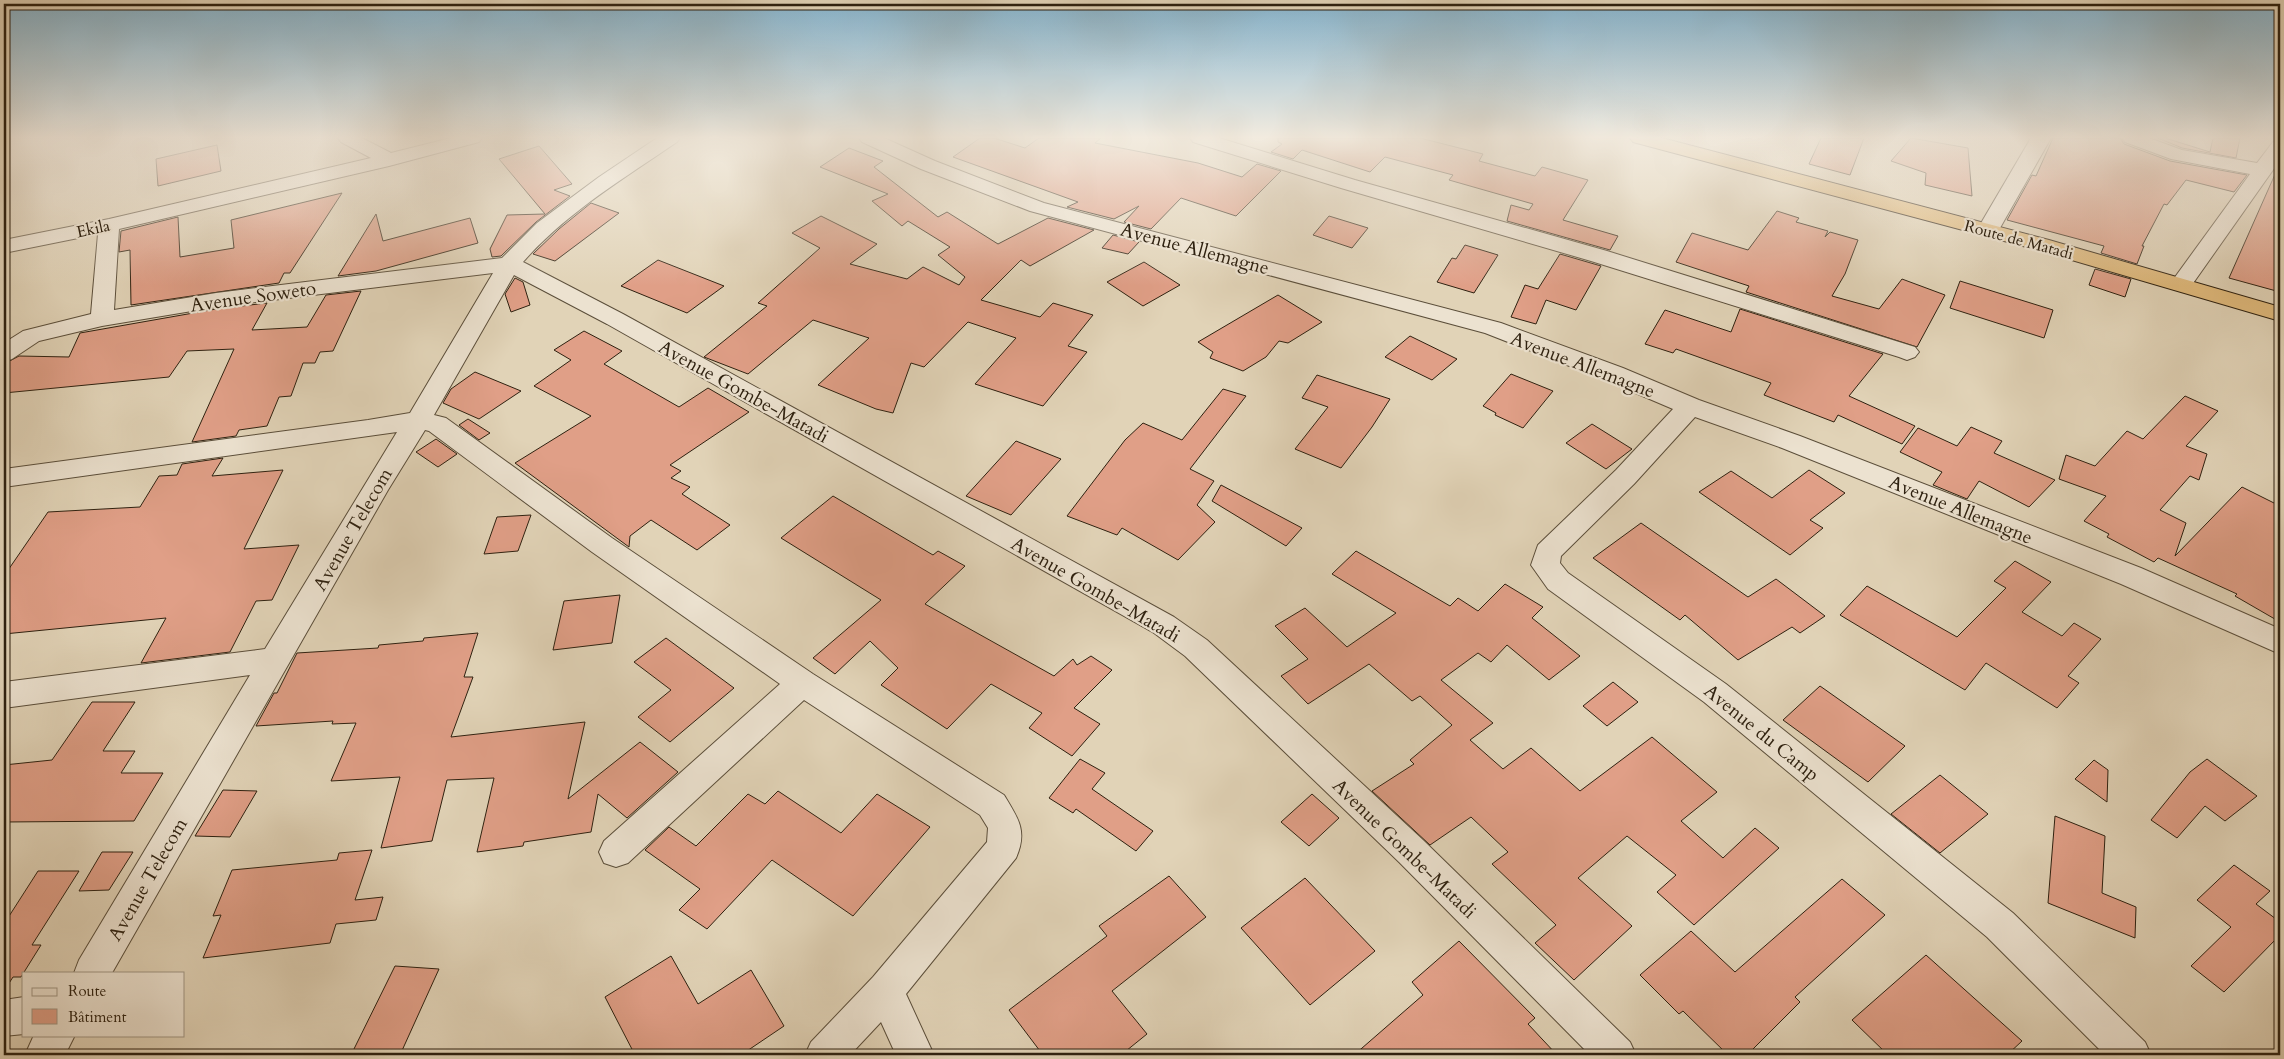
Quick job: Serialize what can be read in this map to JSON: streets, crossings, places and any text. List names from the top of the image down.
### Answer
{
  "streets": {
    "highway": ["Route de Matadi"],
    "street": [
      "Ekila",
      "Avenue Allemagne",
      "Avenue Soweto",
      "Avenue Gombe-Matadi",
      "Avenue Telecom",
      "Avenue du Camp"
    ]
  },
  "crossings": [
    ["Avenue Allemagne", "Avenue du Camp"],
    ["Avenue Soweto", "Avenue Gombe-Matadi"],
    ["Avenue Soweto", "Avenue Telecom"],
    ["Avenue Gombe-Matadi", "Avenue Telecom"]
  ],
  "legend": ["Route", "Bâtiment"]
}
